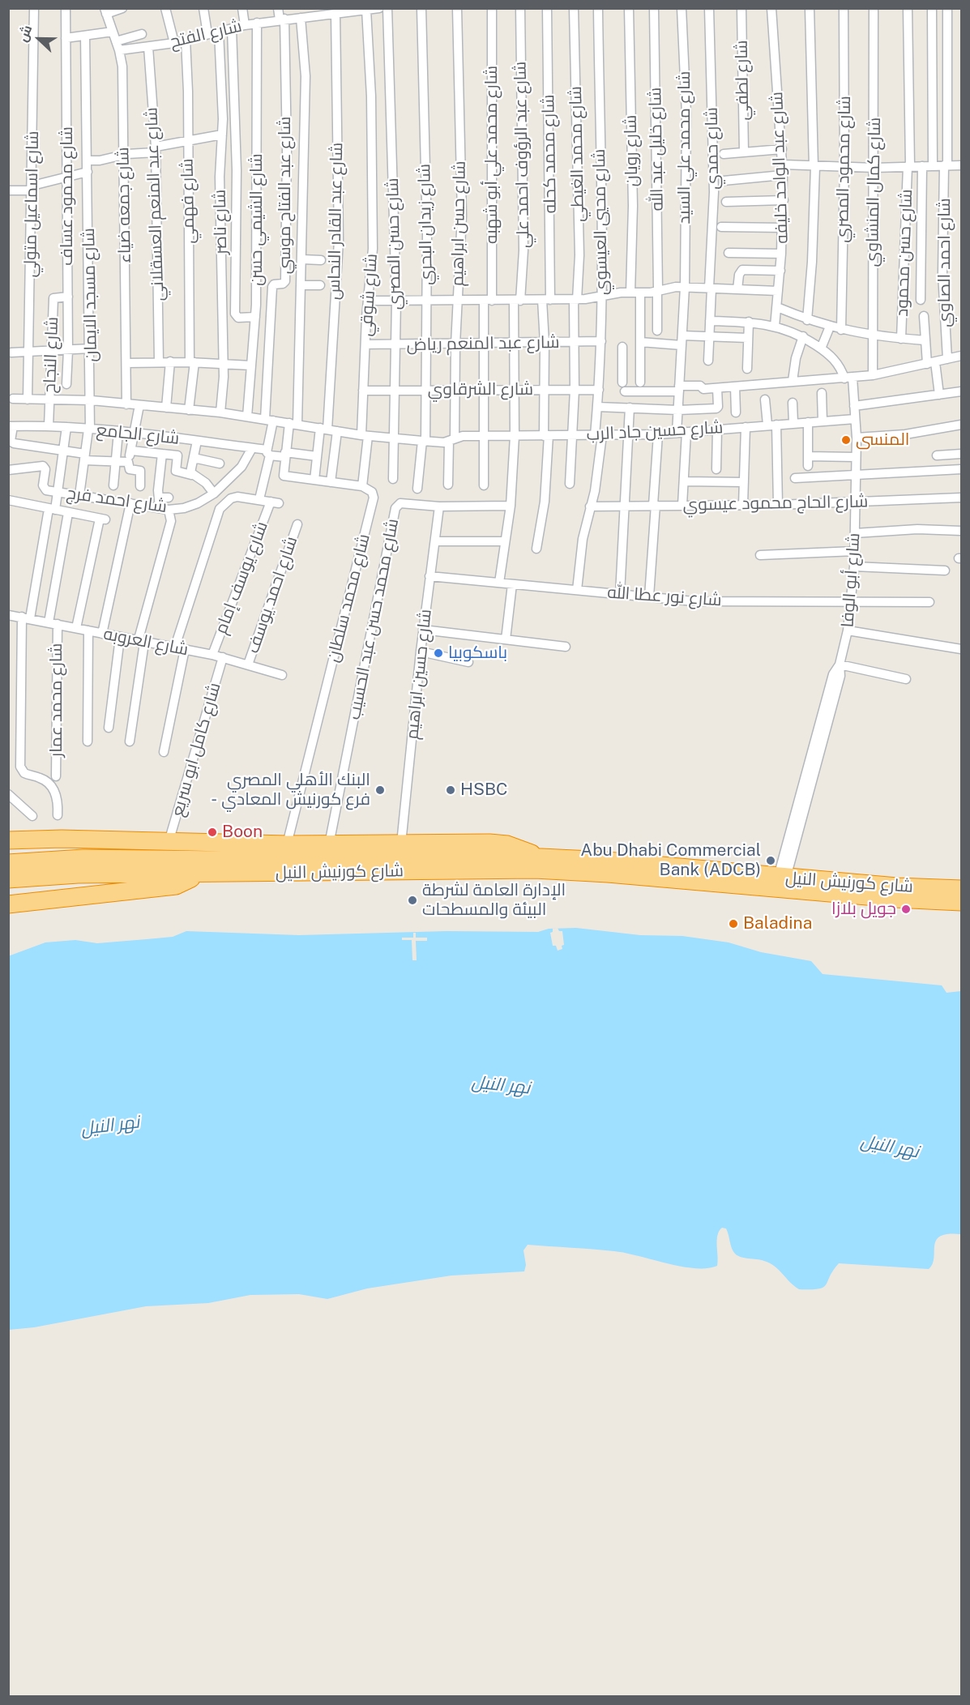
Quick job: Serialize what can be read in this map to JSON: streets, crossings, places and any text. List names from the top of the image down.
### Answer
{
  "streets": {
    "highway": ["شارع كورنيش النيل"],
    "street": [
      "شارع الفتح",
      "شارع لطفي",
      "شارع محمد علي السيد",
      "شارع حمدي",
      "شارع خليل عبد الله",
      "شارع رويان",
      "شارع محمد كحله",
      "شارع محمد الغيطي",
      "شارع محمد علي أبو شهبه",
      "شارع عبد الرؤوف احمد علي",
      "شارع عبد الواحد خليفه",
      "شارع محمود المصري",
      "شارع كمال المنشاوي",
      "شارع عبد الفتاح موسي",
      "شارع محمود عساف",
      "شارع فهمي",
      "شارع اسماعيل متولي",
      "شارع عبد المنعم العسقلاني",
      "شارع جمعه ضياء",
      "شارع الشيمي حسن",
      "شارع عبد القادر النحاس",
      "شارع ناصر",
      "شارع محيي العيسوي",
      "شارع حسن ابراهيم",
      "شارع زيدان البحري",
      "شارع حسن المصري",
      "شارع حسن محمود",
      "شارع احمد الصاوي",
      "شارع مسجد الايمان",
      "شارع شوقي",
      "شارع عبد المنعم رياض",
      "شارع النجاح",
      "شارع الشرقاوي",
      "شارع حسين جاد الرب",
      "شارع الجامع",
      "شارع احمد فرج",
      "شارع الحاج محمود عيسوي",
      "شارع يوسف إمام",
      "شارع أبو الوفا",
      "شارع احمد يوسف",
      "شارع نور عطا الله",
      "شارع محمد سلطان",
      "شارع محمد حسن عبد الحسيب",
      "شارع العروبه",
      "شارع حسين ابراهيم",
      "شارع محمد عمار",
      "شارع كامل ابو سريع"
    ]
  },
  "crossings": [
    ["شارع الفتح", "شارع عبد الفتاح موسي"],
    ["شارع الفتح", "شارع فهمي"],
    ["شارع الفتح", "شارع عبد المنعم العسقلاني"],
    ["شارع الفتح", "شارع جمعه ضياء"],
    ["شارع الفتح", "شارع الشيمي حسن"],
    ["شارع الفتح", "شارع عبد القادر النحاس"],
    ["شارع الفتح", "شارع ناصر"],
    ["شارع الفتح", "شارع شوقي"],
    ["شارع محمد علي السيد", "شارع حسين جاد الرب"],
    ["شارع محمد علي السيد", "شارع الحاج محمود عيسوي"],
    ["شارع محمد كحله", "شارع عبد المنعم رياض"],
    ["شارع محمد كحله", "شارع الشرقاوي"],
    ["شارع محمد كحله", "شارع حسين جاد الرب"],
    ["شارع محمد الغيطي", "شارع عبد المنعم رياض"],
    ["شارع محمد الغيطي", "شارع الشرقاوي"],
    ["شارع محمد الغيطي", "شارع حسين جاد الرب"],
    ["شارع محمد علي أبو شهبه", "شارع عبد المنعم رياض"],
    ["شارع محمد علي أبو شهبه", "شارع الشرقاوي"],
    ["شارع محمد علي أبو شهبه", "شارع حسين جاد الرب"],
    ["شارع عبد الرؤوف احمد علي", "شارع عبد المنعم رياض"],
    ["شارع عبد الرؤوف احمد علي", "شارع الشرقاوي"],
    ["شارع عبد الرؤوف احمد علي", "شارع حسين جاد الرب"],
    ["شارع عبد الرؤوف احمد علي", "شارع نور عطا الله"],
    ["شارع عبد الرؤوف احمد علي", "شارع محمد حسن عبد الحسيب"],
    ["شارع عبد الفتاح موسي", "شارع حسين جاد الرب"],
    ["شارع محمود عساف", "شارع النجاح"],
    ["شارع فهمي", "شارع حسين جاد الرب"],
    ["شارع اسماعيل متولي", "شارع حسين جاد الرب"],
    ["شارع جمعه ضياء", "شارع حسين جاد الرب"],
    ["شارع الشيمي حسن", "شارع حسين جاد الرب"],
    ["شارع عبد القادر النحاس", "شارع حسين جاد الرب"],
    ["شارع ناصر", "شارع حسين جاد الرب"],
    ["شارع محيي العيسوي", "شارع عبد المنعم رياض"],
    ["شارع محيي العيسوي", "شارع الشرقاوي"],
    ["شارع محيي العيسوي", "شارع حسين جاد الرب"],
    ["شارع محيي العيسوي", "شارع الحاج محمود عيسوي"],
    ["شارع محيي العيسوي", "شارع نور عطا الله"],
    ["شارع حسن ابراهيم", "شارع عبد المنعم رياض"],
    ["شارع حسن ابراهيم", "شارع الشرقاوي"],
    ["شارع حسن ابراهيم", "شارع حسين جاد الرب"],
    ["شارع زيدان البحري", "شارع عبد المنعم رياض"],
    ["شارع زيدان البحري", "شارع الشرقاوي"],
    ["شارع زيدان البحري", "شارع حسين جاد الرب"],
    ["شارع حسن المصري", "شارع عبد المنعم رياض"],
    ["شارع حسن المصري", "شارع الشرقاوي"],
    ["شارع حسن المصري", "شارع حسين جاد الرب"],
    ["شارع مسجد الايمان", "شارع حسين جاد الرب"],
    ["شارع مسجد الايمان", "شارع الجامع"],
    ["شارع مسجد الايمان", "شارع احمد فرج"],
    ["شارع شوقي", "شارع عبد المنعم رياض"],
    ["شارع شوقي", "شارع الشرقاوي"],
    ["شارع شوقي", "شارع حسين جاد الرب"],
    ["شارع شوقي", "شارع محمد سلطان"],
    ["شارع النجاح", "شارع حسين جاد الرب"],
    ["شارع النجاح", "شارع الجامع"],
    ["شارع حسين جاد الرب", "شارع أبو الوفا"],
    ["شارع الجامع", "شارع احمد فرج"],
    ["شارع الحاج محمود عيسوي", "شارع أبو الوفا"],
    ["شارع يوسف إمام", "شارع العروبه"],
    ["شارع أبو الوفا", "شارع نور عطا الله"],
    ["شارع أبو الوفا", "شارع كورنيش النيل"],
    ["شارع احمد يوسف", "شارع العروبه"],
    ["شارع نور عطا الله", "شارع حسين ابراهيم"],
    ["شارع محمد سلطان", "شارع كورنيش النيل"],
    ["شارع محمد حسن عبد الحسيب", "شارع حسين ابراهيم"],
    ["شارع العروبه", "شارع محمد عمار"],
    ["شارع العروبه", "شارع كامل ابو سريع"]
  ],
  "water": ["نهر النيل"],
  "places": [
    "المنسى",
    "باسكوبيا",
    "البنك الأهلي المصري - فرع كورنيش المعادي",
    "HSBC",
    "Boon",
    "Abu Dhabi Commercial Bank (ADCB)",
    "الإدارة العامة لشرطة البيئة والمسطحات",
    "جويل بلازا",
    "Baladina"
  ],
  "north": "left"
}
